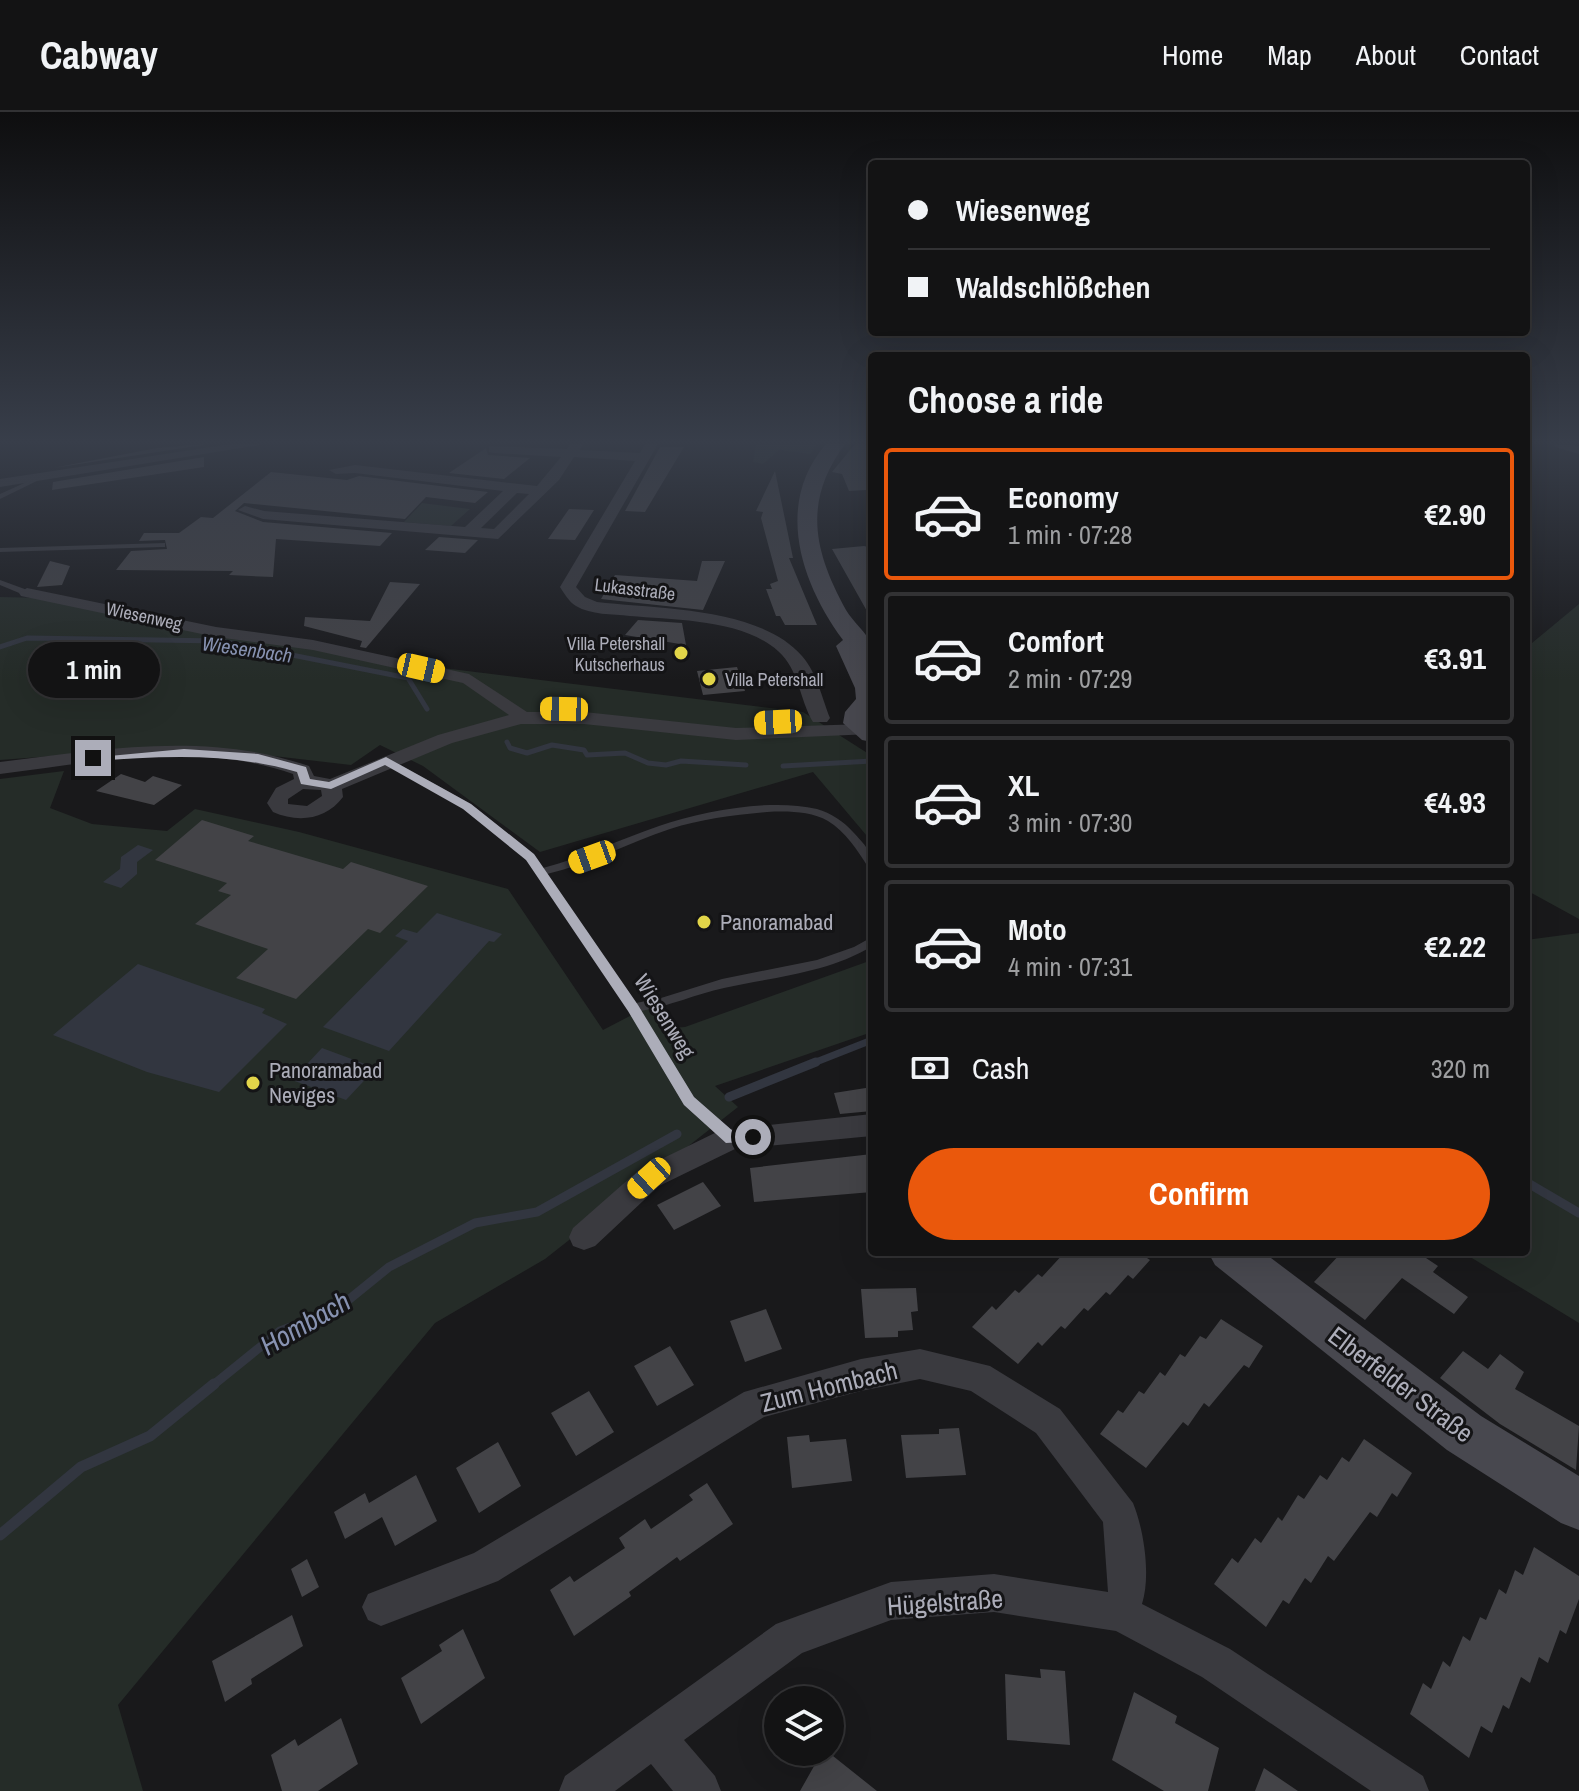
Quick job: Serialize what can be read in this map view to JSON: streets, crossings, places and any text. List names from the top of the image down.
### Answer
{
  "streets": {
    "main road": ["Elberfelder Straße"],
    "street": [
      "Lukasstraße",
      "Wiesenweg",
      "Zum Hombach",
      "Hügelstraße"
    ]
  },
  "crossings": [
    ["Zum Hombach", "Hügelstraße"]
  ],
  "water": ["Wiesenbach", "Hombach"],
  "places": [
    "Villa Petershall Kutscherhaus",
    "Villa Petershall",
    "Panoramabad",
    "Panoramabad Neviges"
  ],
  "page": {
    "header": "Cabway",
    "nav": [
      "Home",
      "Map",
      "About",
      "Contact"
    ],
    "banner": ["Wiesenweg", "Waldschlößchen"],
    "heading": "Choose a ride",
    "list": [
      {
        "name": "Economy",
        "note": "1 min · 07:28",
        "value": "€2.90"
      },
      {
        "name": "Comfort",
        "note": "2 min · 07:29",
        "value": "€3.91"
      },
      {
        "name": "XL",
        "note": "3 min · 07:30",
        "value": "€4.93"
      },
      {
        "name": "Moto",
        "note": "4 min · 07:31",
        "value": "€2.22"
      }
    ],
    "bubble": "1 min",
    "pay": ["Cash", "320 m"],
    "buttons": "Confirm"
  }
}
